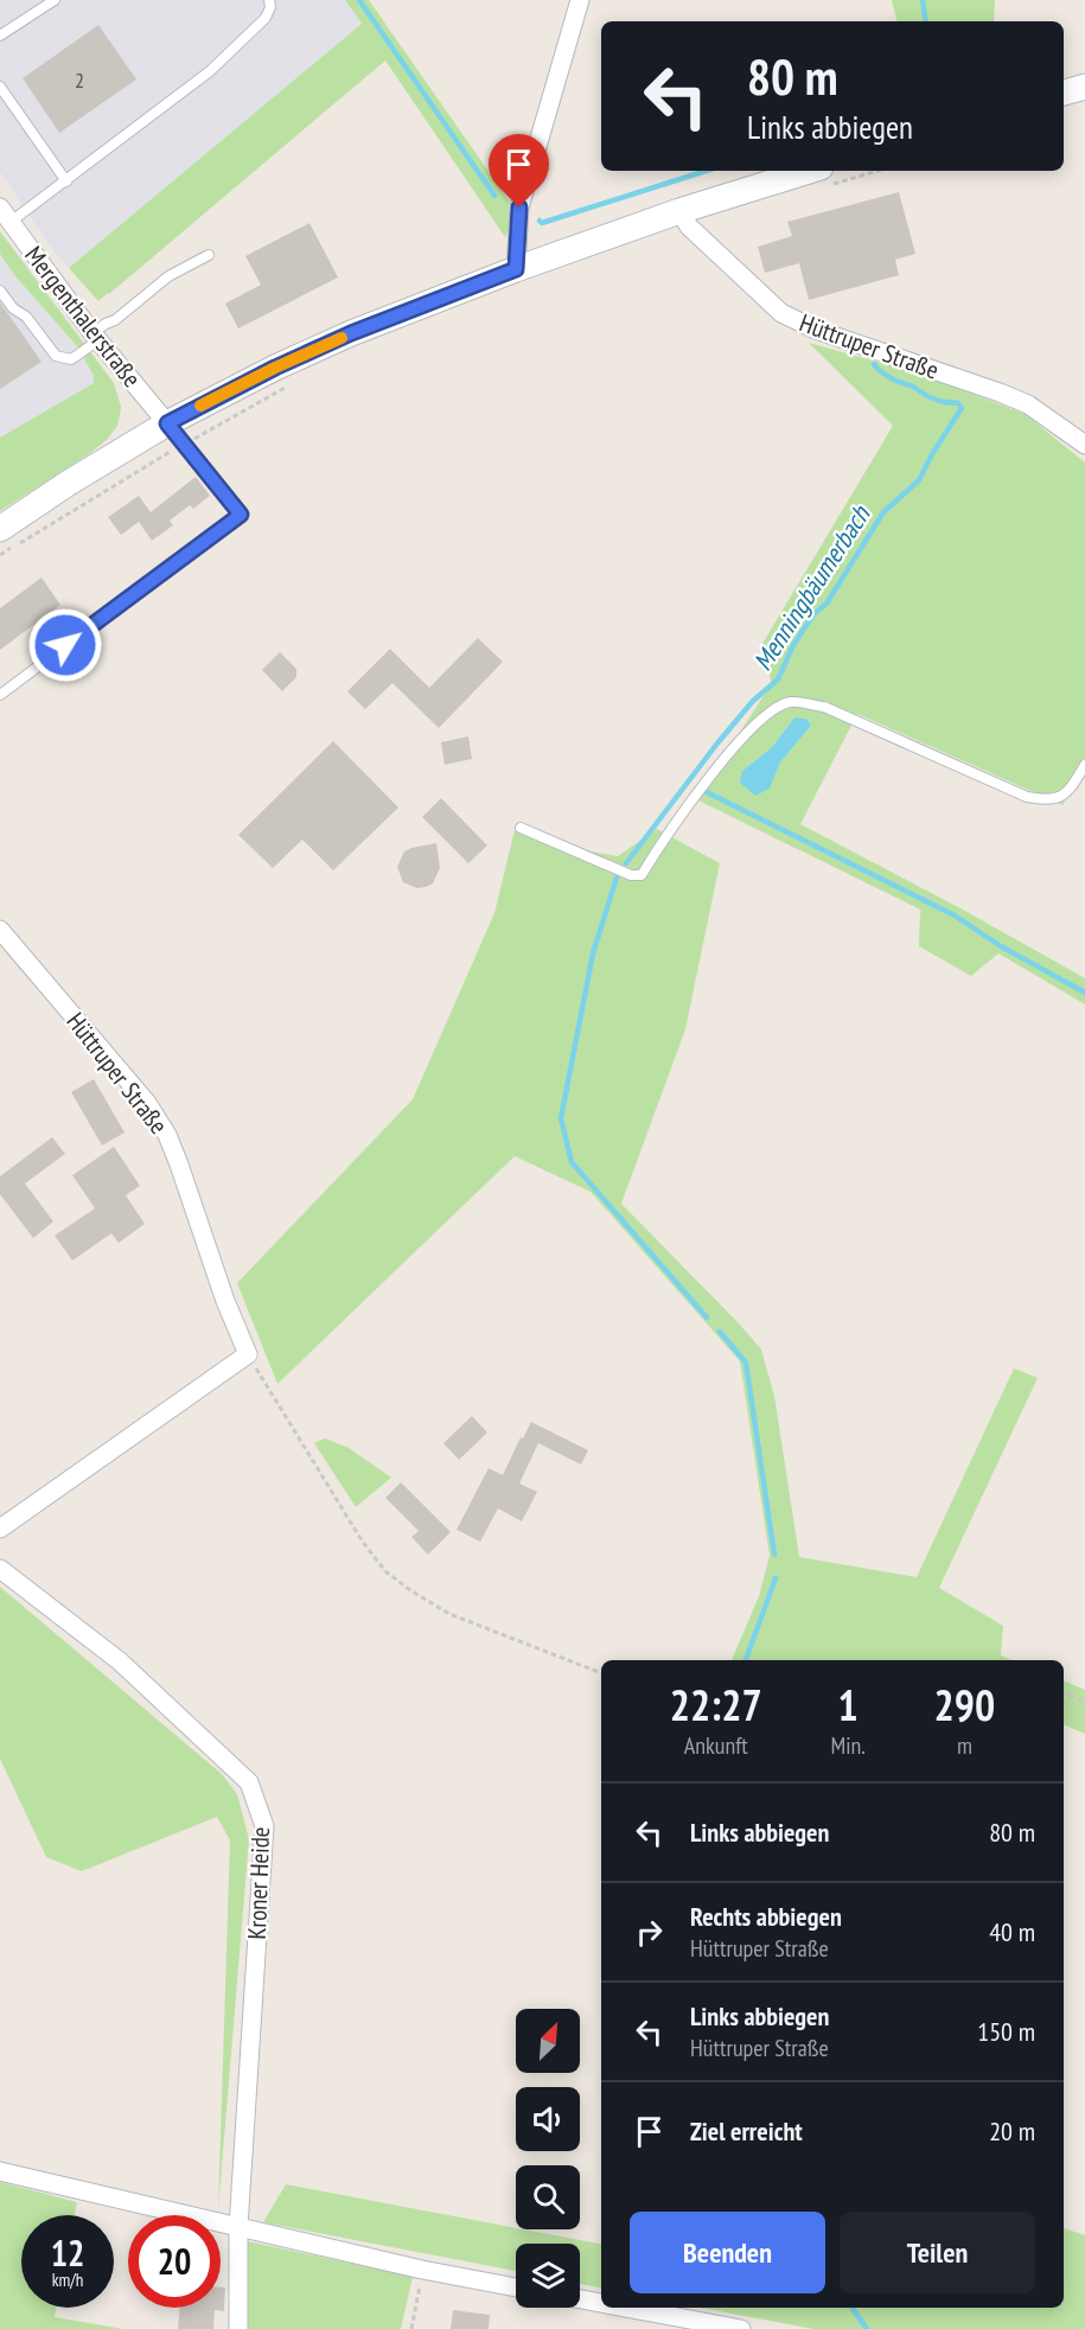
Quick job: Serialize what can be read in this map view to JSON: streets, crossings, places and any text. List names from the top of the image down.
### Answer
{
  "streets": {
    "street": ["Mergenthalerstraße", "Hüttruper Straße", "Kroner Heide"]
  },
  "water": ["Menningbäumerbach"],
  "house_numbers": ["2"],
  "north": "top right",
  "page": {
    "turn": ["80 m", "Links abbiegen"],
    "eta": [
      "22:27",
      "Ankunft",
      "1",
      "Min.",
      "290",
      "m"
    ],
    "list": [
      {
        "name": "Links abbiegen",
        "value": "80 m"
      },
      {
        "name": "Rechts abbiegen",
        "note": "Hüttruper Straße",
        "value": "40 m"
      },
      {
        "name": "Links abbiegen",
        "note": "Hüttruper Straße",
        "value": "150 m"
      },
      {
        "name": "Ziel erreicht",
        "value": "20 m"
      }
    ],
    "buttons": ["Beenden", "Teilen"],
    "speed": "12 km/h",
    "limit": "20"
  }
}
